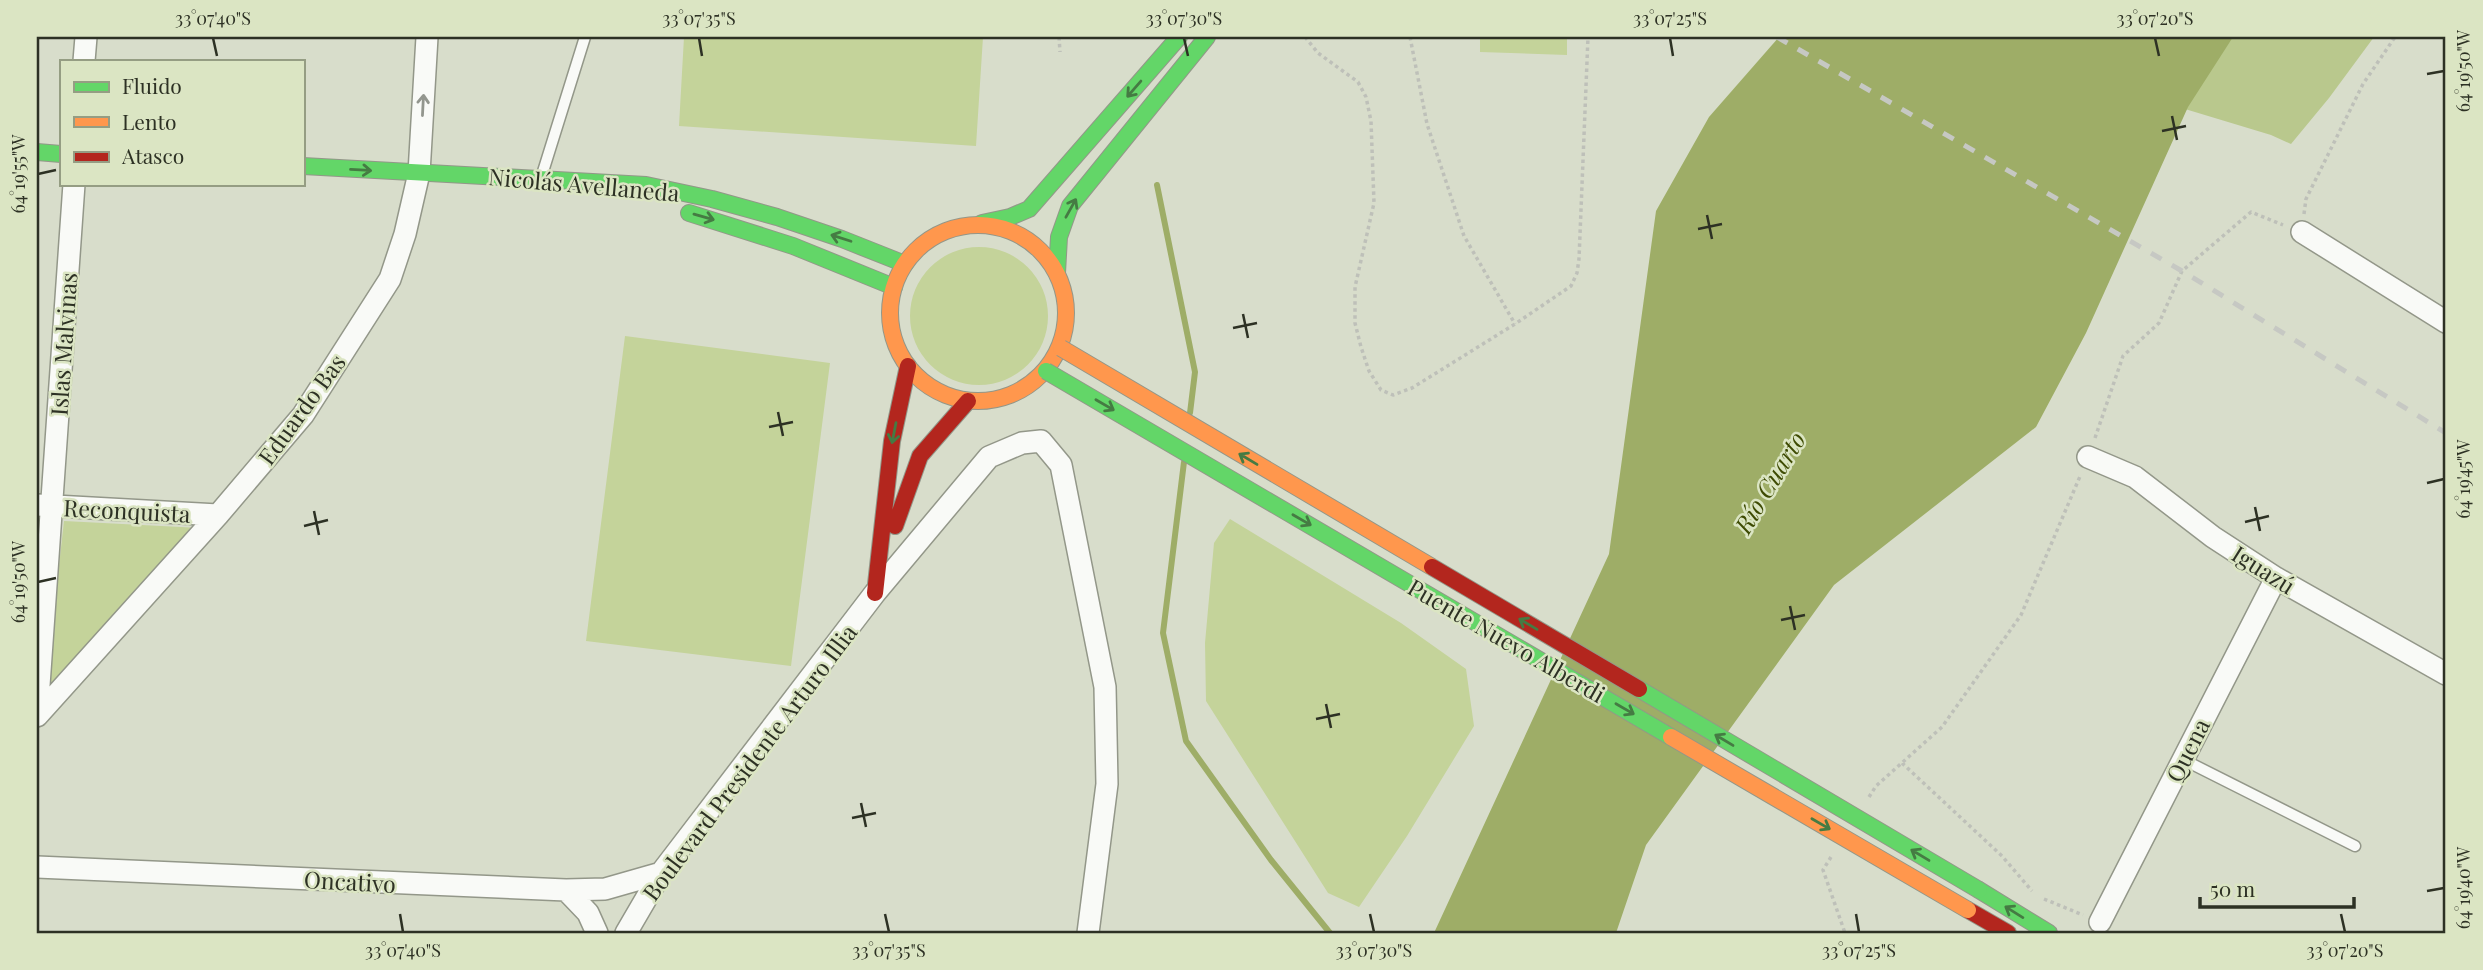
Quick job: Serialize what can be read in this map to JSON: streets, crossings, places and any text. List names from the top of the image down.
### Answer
{
  "streets": {
    "main road": ["Nicolás Avellaneda", "Puente Nuevo Alberdi"],
    "street": [
      "Islas Malvinas",
      "Eduardo Bas",
      "Reconquista",
      "Iguazú",
      "Quena",
      "Boulevard Presidente Arturo Illia",
      "Oncativo"
    ]
  },
  "crossings": [
    ["Nicolás Avellaneda", "Eduardo Bas"],
    ["Nicolás Avellaneda", "Puente Nuevo Alberdi"],
    ["Islas Malvinas", "Eduardo Bas"],
    ["Islas Malvinas", "Reconquista"],
    ["Eduardo Bas", "Reconquista"],
    ["Iguazú", "Quena"],
    ["Boulevard Presidente Arturo Illia", "Oncativo"]
  ],
  "water": ["Río Cuarto"],
  "legend": ["Fluido", "Lento", "Atasco"],
  "scale_bar": "50 m",
  "coordinates": [
    "33°07'40\"S",
    "33°07'35\"S",
    "33°07'30\"S",
    "33°07'25\"S",
    "33°07'20\"S",
    "64°19'50\"W",
    "64°19'55\"W",
    "64°19'45\"W",
    "64°19'40\"W"
  ]
}
